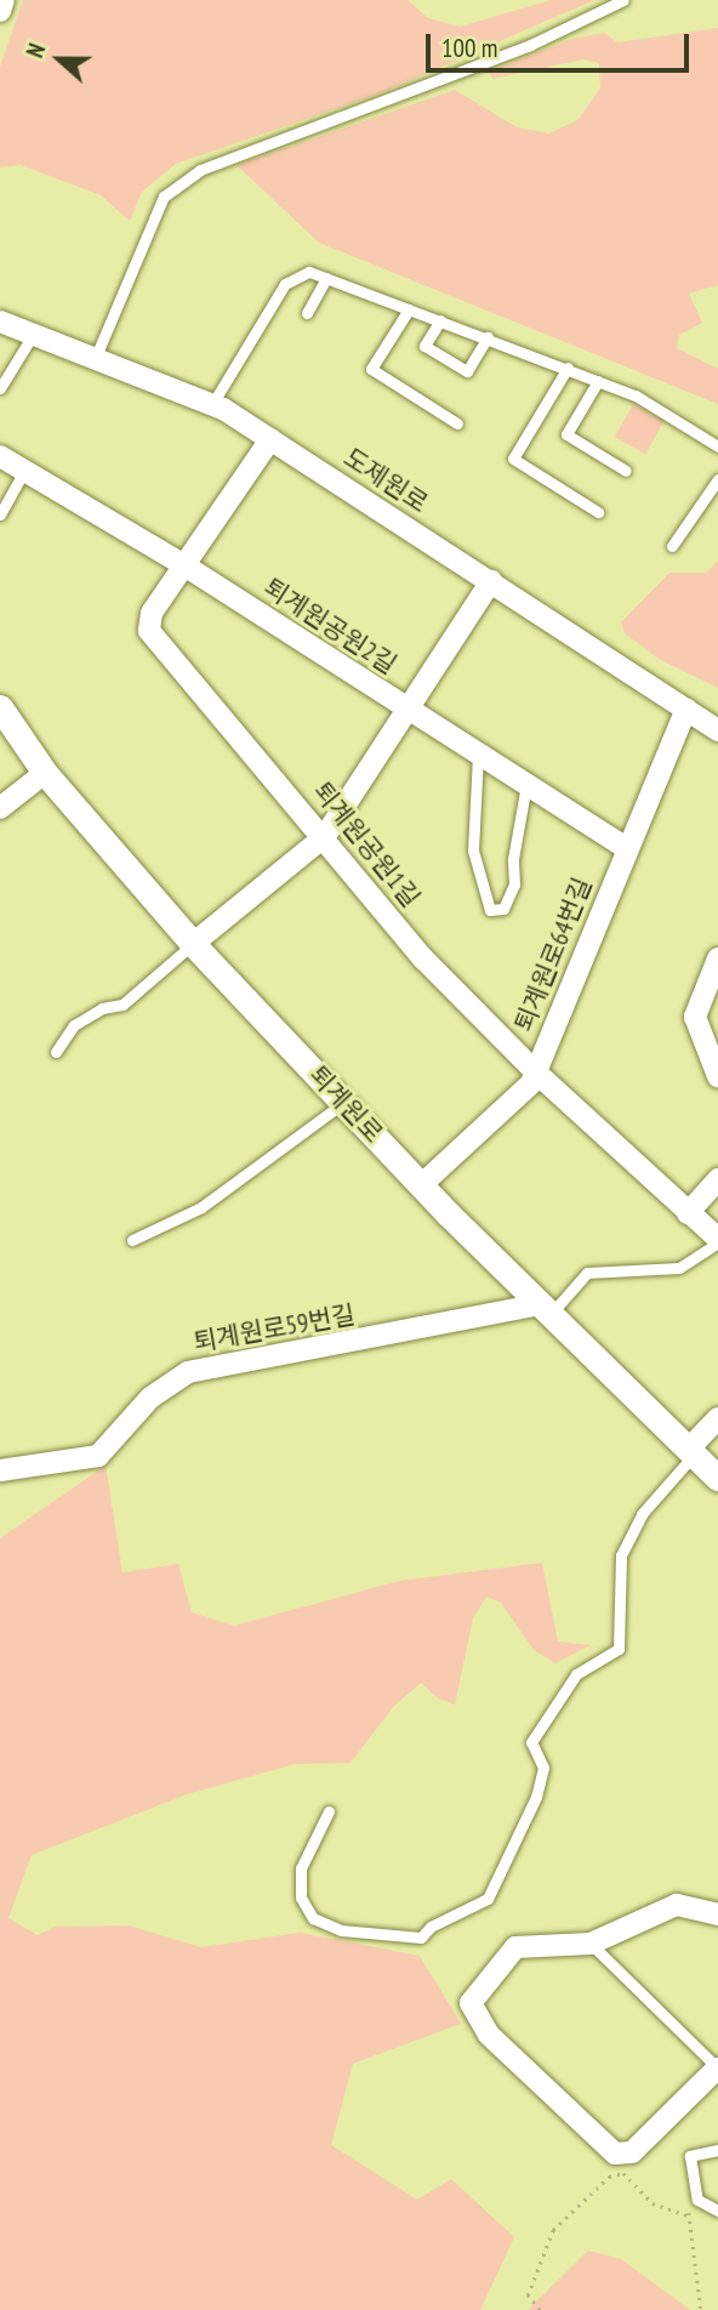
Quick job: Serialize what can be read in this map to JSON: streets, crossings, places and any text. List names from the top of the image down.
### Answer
{
  "streets": {
    "street": [
      "도제원로",
      "퇴계원공원2길",
      "퇴계원공원1길",
      "퇴계원로64번길",
      "퇴계원로",
      "퇴계원로59번길"
    ]
  },
  "crossings": [
    ["도제원로", "퇴계원공원1길"],
    ["도제원로", "퇴계원로64번길"],
    ["퇴계원공원2길", "퇴계원공원1길"],
    ["퇴계원공원2길", "퇴계원로64번길"],
    ["퇴계원공원1길", "퇴계원로64번길"],
    ["퇴계원로64번길", "퇴계원로"],
    ["퇴계원로", "퇴계원로59번길"]
  ],
  "scale_bar": "100 m",
  "north": "left"
}
